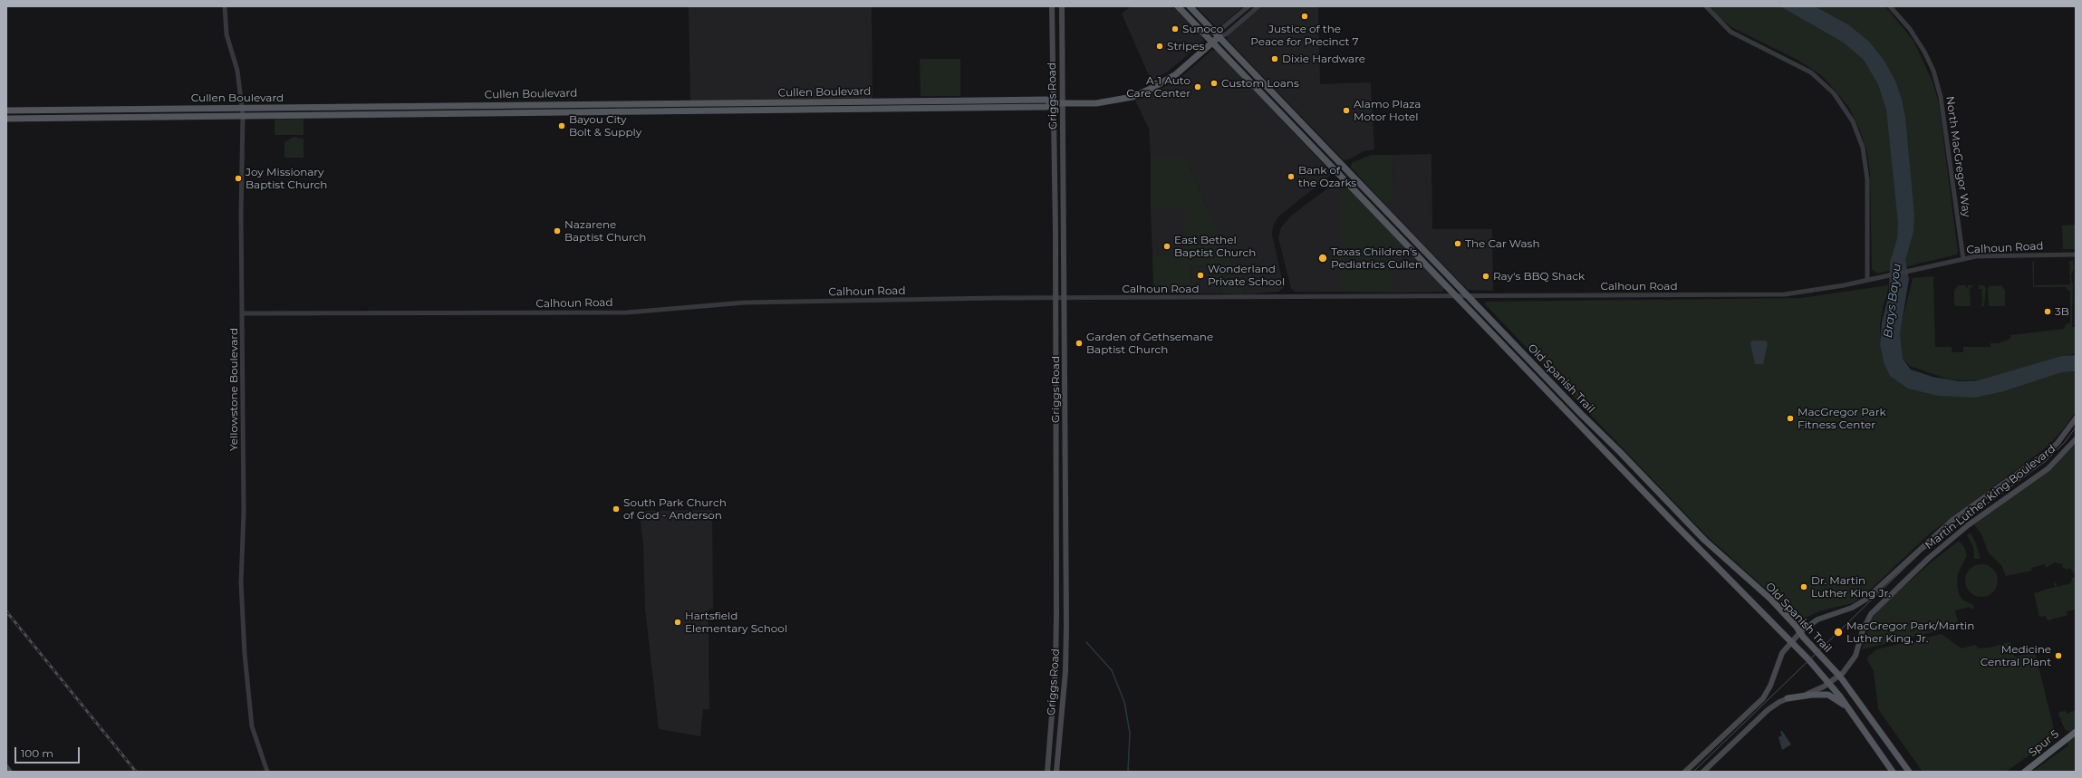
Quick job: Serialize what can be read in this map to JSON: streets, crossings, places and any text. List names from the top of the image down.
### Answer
{
  "streets": {
    "highway": ["Spur 5"],
    "main road": [
      "Cullen Boulevard",
      "Griggs Road",
      "Old Spanish Trail",
      "Martin Luther King Boulevard"
    ],
    "street": ["North MacGregor Way", "Calhoun Road", "Yellowstone Boulevard"]
  },
  "crossings": [
    ["Cullen Boulevard", "Griggs Road"],
    ["Cullen Boulevard", "Old Spanish Trail"],
    ["Cullen Boulevard", "Yellowstone Boulevard"],
    ["Griggs Road", "Calhoun Road"],
    ["North MacGregor Way", "Calhoun Road"],
    ["Calhoun Road", "Old Spanish Trail"],
    ["Calhoun Road", "Yellowstone Boulevard"],
    ["Old Spanish Trail", "Martin Luther King Boulevard"]
  ],
  "water": ["Brays Bayou"],
  "places": [
    "Justice of the Peace for Precinct 7",
    "Sunoco",
    "Stripes",
    "Dixie Hardware",
    "Custom Loans",
    "A-1 Auto Care Center",
    "Alamo Plaza Motor Hotel",
    "Bayou City Bolt & Supply",
    "Bank of the Ozarks",
    "Joy Missionary Baptist Church",
    "Nazarene Baptist Church",
    "The Car Wash",
    "East Bethel Baptist Church",
    "Texas Children's Pediatrics Cullen",
    "Wonderland Private School",
    "Ray's BBQ Shack",
    "3B",
    "Garden of Gethsemane Baptist Church",
    "MacGregor Park Fitness Center",
    "South Park Church of God - Anderson",
    "Dr. Martin Luther King Jr.",
    "Hartsfield Elementary School",
    "MacGregor Park/Martin Luther King, Jr.",
    "Medicine Central Plant"
  ],
  "scale_bar": "100 m"
}
